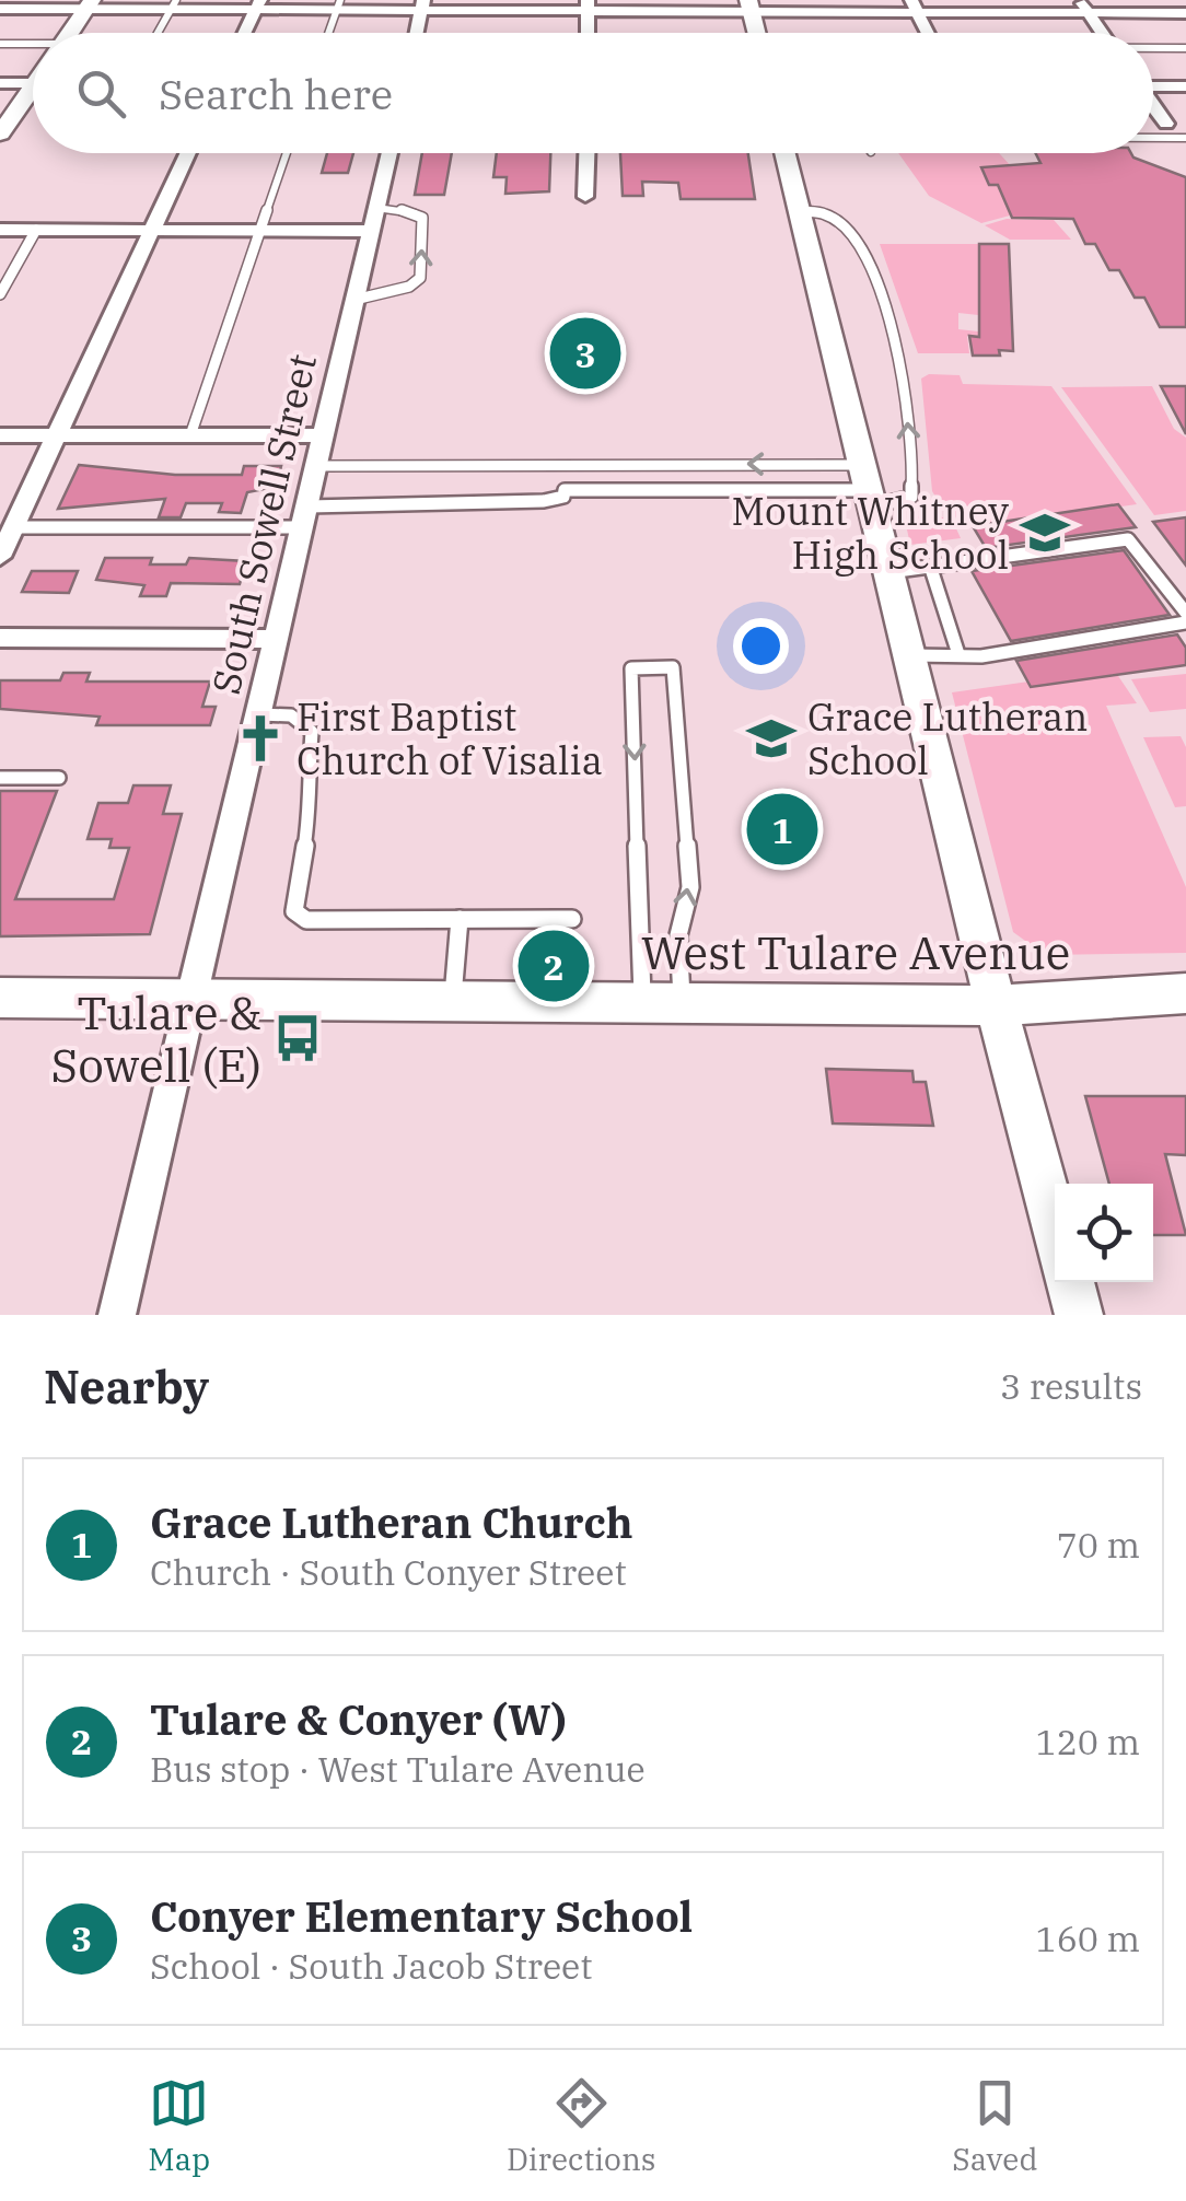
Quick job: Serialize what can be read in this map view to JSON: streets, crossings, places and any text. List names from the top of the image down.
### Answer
{
  "streets": {
    "street": ["South Sowell Street", "West Tulare Avenue"]
  },
  "crossings": [
    ["South Sowell Street", "West Tulare Avenue"]
  ],
  "places": {
    "school or university": ["Mount Whitney High School", "Grace Lutheran School"],
    "church": ["First Baptist Church of Visalia"],
    "bus stop": ["Tulare & Sowell (E)"]
  },
  "page": {
    "search": "Search here",
    "pins": ["3", "1", "2"],
    "heading": ["Nearby", "3 results"],
    "list": [
      {
        "mark": "1",
        "name": "Grace Lutheran Church",
        "note": "Church · South Conyer Street",
        "value": "70 m"
      },
      {
        "mark": "2",
        "name": "Tulare & Conyer (W)",
        "note": "Bus stop · West Tulare Avenue",
        "value": "120 m"
      },
      {
        "mark": "3",
        "name": "Conyer Elementary School",
        "note": "School · South Jacob Street",
        "value": "160 m"
      }
    ],
    "nav": ["Map", "Directions", "Saved"]
  }
}
